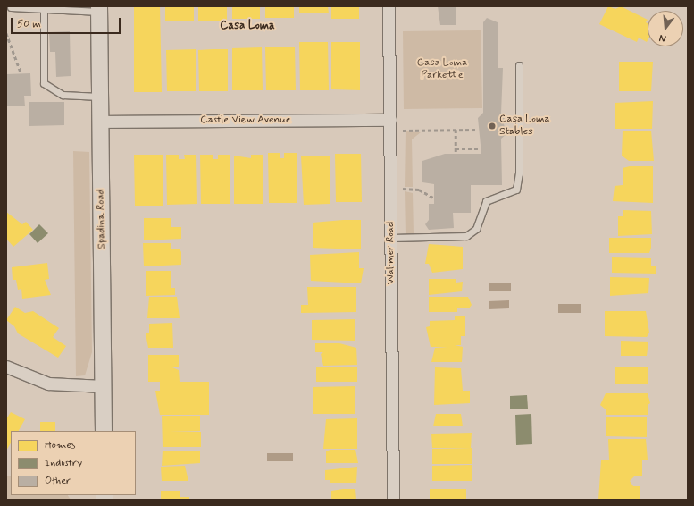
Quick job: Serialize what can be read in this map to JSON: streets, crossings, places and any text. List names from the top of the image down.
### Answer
{
  "streets": {
    "street": ["Castle View Avenue", "Spadina Road", "Walmer Road"]
  },
  "crossings": [
    ["Castle View Avenue", "Spadina Road"],
    ["Castle View Avenue", "Walmer Road"]
  ],
  "districts": ["Casa Loma"],
  "parks": ["Casa Loma Parkette"],
  "places": ["Casa Loma Stables"],
  "legend": ["Homes", "Industry", "Other"],
  "scale_bar": "50 m",
  "north": "bottom"
}
